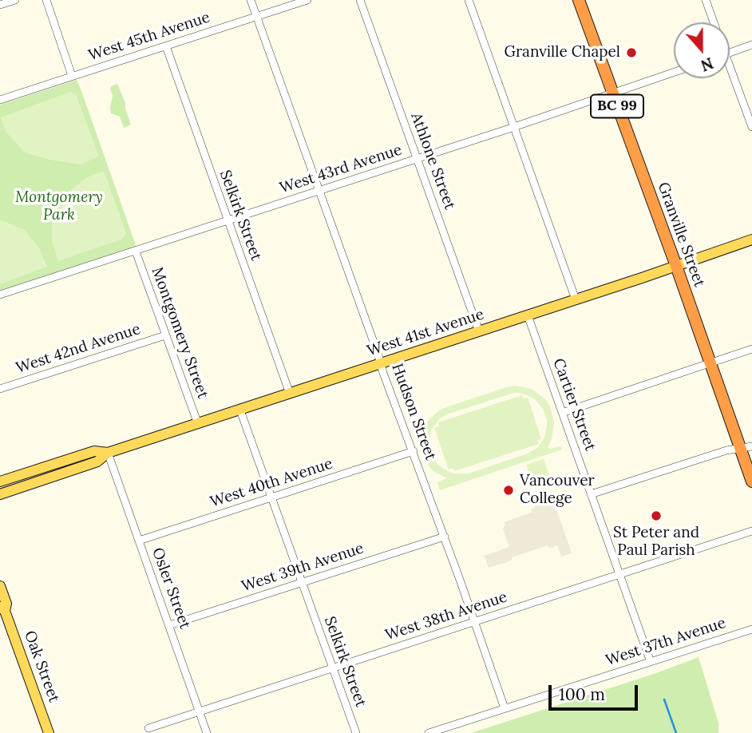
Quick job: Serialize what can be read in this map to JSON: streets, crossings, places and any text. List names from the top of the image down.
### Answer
{
  "streets": {
    "highway": ["BC 99", "Granville Street"],
    "main road": ["West 41st Avenue", "Oak Street"],
    "street": [
      "West 45th Avenue",
      "Athlone Street",
      "West 43rd Avenue",
      "Selkirk Street",
      "Montgomery Street",
      "West 42nd Avenue",
      "Cartier Street",
      "Hudson Street",
      "West 40th Avenue",
      "West 39th Avenue",
      "Osler Street",
      "West 38th Avenue",
      "West 37th Avenue"
    ]
  },
  "crossings": [
    ["West 45th Avenue", "Selkirk Street"],
    ["West 45th Avenue", "Hudson Street"],
    ["Athlone Street", "West 43rd Avenue"],
    ["Athlone Street", "West 41st Avenue"],
    ["West 43rd Avenue", "Selkirk Street"],
    ["West 43rd Avenue", "Granville Street"],
    ["West 43rd Avenue", "Montgomery Street"],
    ["West 43rd Avenue", "Hudson Street"],
    ["Selkirk Street", "West 41st Avenue"],
    ["Selkirk Street", "West 40th Avenue"],
    ["Selkirk Street", "West 39th Avenue"],
    ["Selkirk Street", "West 38th Avenue"],
    ["Granville Street", "West 41st Avenue"],
    ["Montgomery Street", "West 41st Avenue"],
    ["Montgomery Street", "West 42nd Avenue"],
    ["West 41st Avenue", "Cartier Street"],
    ["West 41st Avenue", "Hudson Street"],
    ["West 41st Avenue", "Osler Street"],
    ["Cartier Street", "West 38th Avenue"],
    ["Cartier Street", "West 37th Avenue"],
    ["Hudson Street", "West 40th Avenue"],
    ["Hudson Street", "West 39th Avenue"],
    ["Hudson Street", "West 38th Avenue"],
    ["Hudson Street", "West 37th Avenue"],
    ["West 40th Avenue", "Osler Street"],
    ["West 39th Avenue", "Osler Street"],
    ["Osler Street", "West 38th Avenue"]
  ],
  "parks": ["Montgomery Park"],
  "places": ["Granville Chapel", "Vancouver College", "St Peter and Paul Parish"],
  "scale_bar": "100 m",
  "north": "bottom"
}
